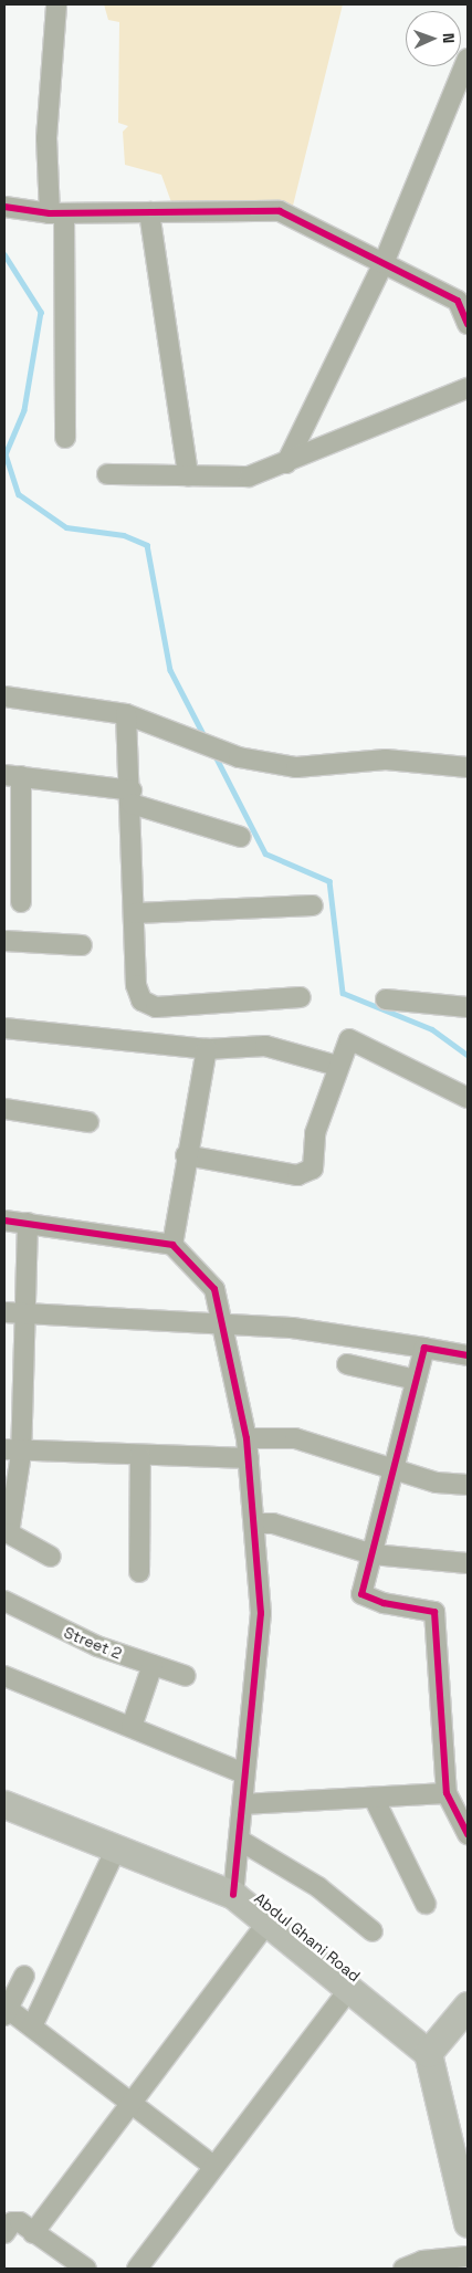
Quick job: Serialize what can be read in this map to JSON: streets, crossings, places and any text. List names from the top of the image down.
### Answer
{
  "streets": {
    "street": ["Street 2", "Abdul Ghani Road"]
  },
  "north": "right"
}
